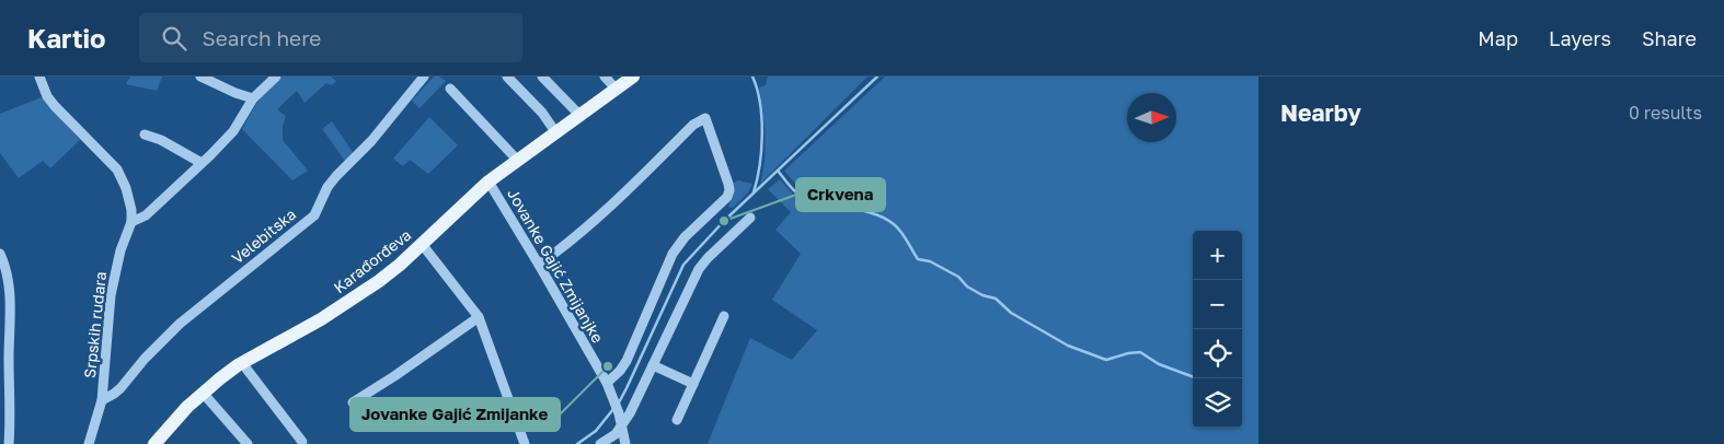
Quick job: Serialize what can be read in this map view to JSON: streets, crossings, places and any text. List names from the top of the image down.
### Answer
{
  "streets": {
    "main road": ["Karađorđeva"],
    "street": ["Velebitska", "Jovanke Gajić Zmijanjke", "Srpskih rudara"]
  },
  "crossings": [
    ["Velebitska", "Srpskih rudara"],
    ["Karađorđeva", "Jovanke Gajić Zmijanjke"]
  ],
  "places": ["Crkvena", "Jovanke Gajić Zmijanke"],
  "north": "right",
  "page": {
    "header": "Kartio",
    "search": "Search here",
    "nav": ["Map", "Layers", "Share"],
    "heading": ["Nearby", "0 results"],
    "map_buttons": ["+", "−"]
  }
}
